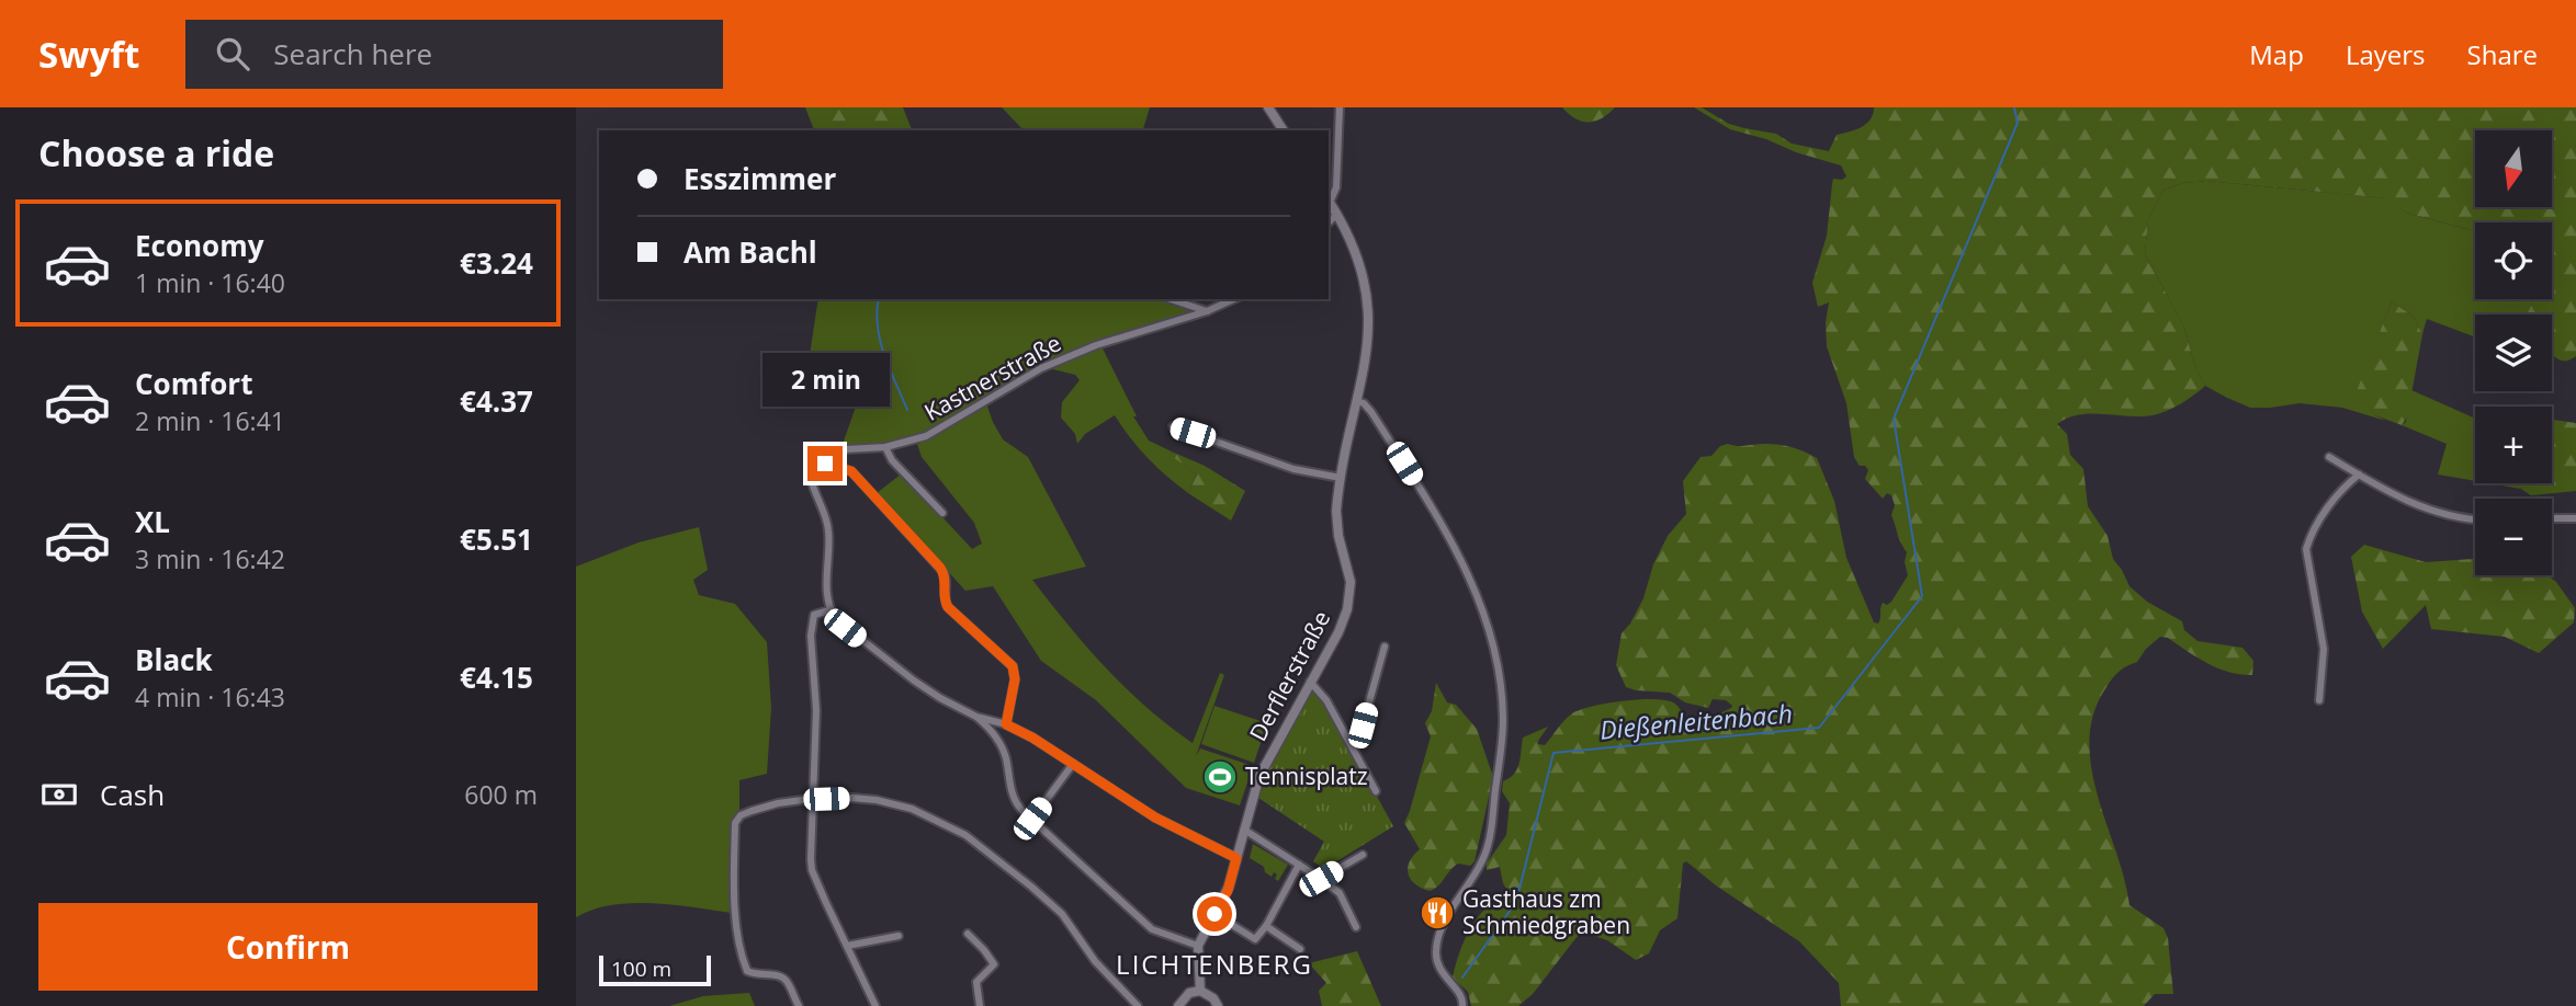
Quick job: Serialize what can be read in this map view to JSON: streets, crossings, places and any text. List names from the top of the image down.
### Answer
{
  "streets": {
    "street": ["Kastnerstraße", "Derflerstraße"]
  },
  "districts": ["LICHTENBERG"],
  "water": ["Dießenleitenbach"],
  "places": {
    "sports": ["Tennisplatz"],
    "restaurant": ["Gasthaus zm Schmiedgraben"]
  },
  "scale_bar": "100 m",
  "north": "bottom",
  "page": {
    "header": "Swyft",
    "search": "Search here",
    "nav": ["Map", "Layers", "Share"],
    "heading": "Choose a ride",
    "map_buttons": ["+", "−"],
    "banner": ["Esszimmer", "Am Bachl"],
    "list": [
      {
        "name": "Economy",
        "note": "1 min · 16:40",
        "value": "€3.24"
      },
      {
        "name": "Comfort",
        "note": "2 min · 16:41",
        "value": "€4.37"
      },
      {
        "name": "XL",
        "note": "3 min · 16:42",
        "value": "€5.51"
      },
      {
        "name": "Black",
        "note": "4 min · 16:43",
        "value": "€4.15"
      }
    ],
    "bubble": "2 min",
    "pay": ["Cash", "600 m"],
    "buttons": "Confirm",
    "scale": "100 m"
  }
}
